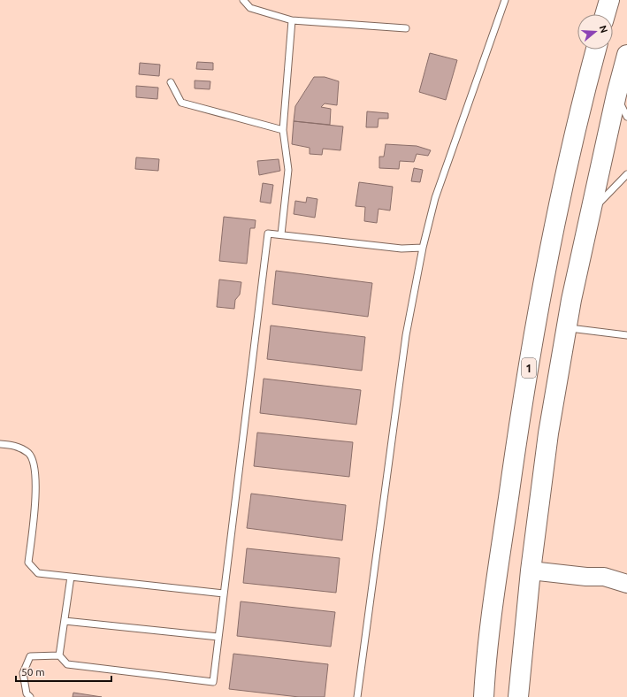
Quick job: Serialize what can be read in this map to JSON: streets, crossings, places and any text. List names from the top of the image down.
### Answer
{
  "streets": {
    "highway": ["1"]
  },
  "scale_bar": "50 m",
  "north": "right"
}
